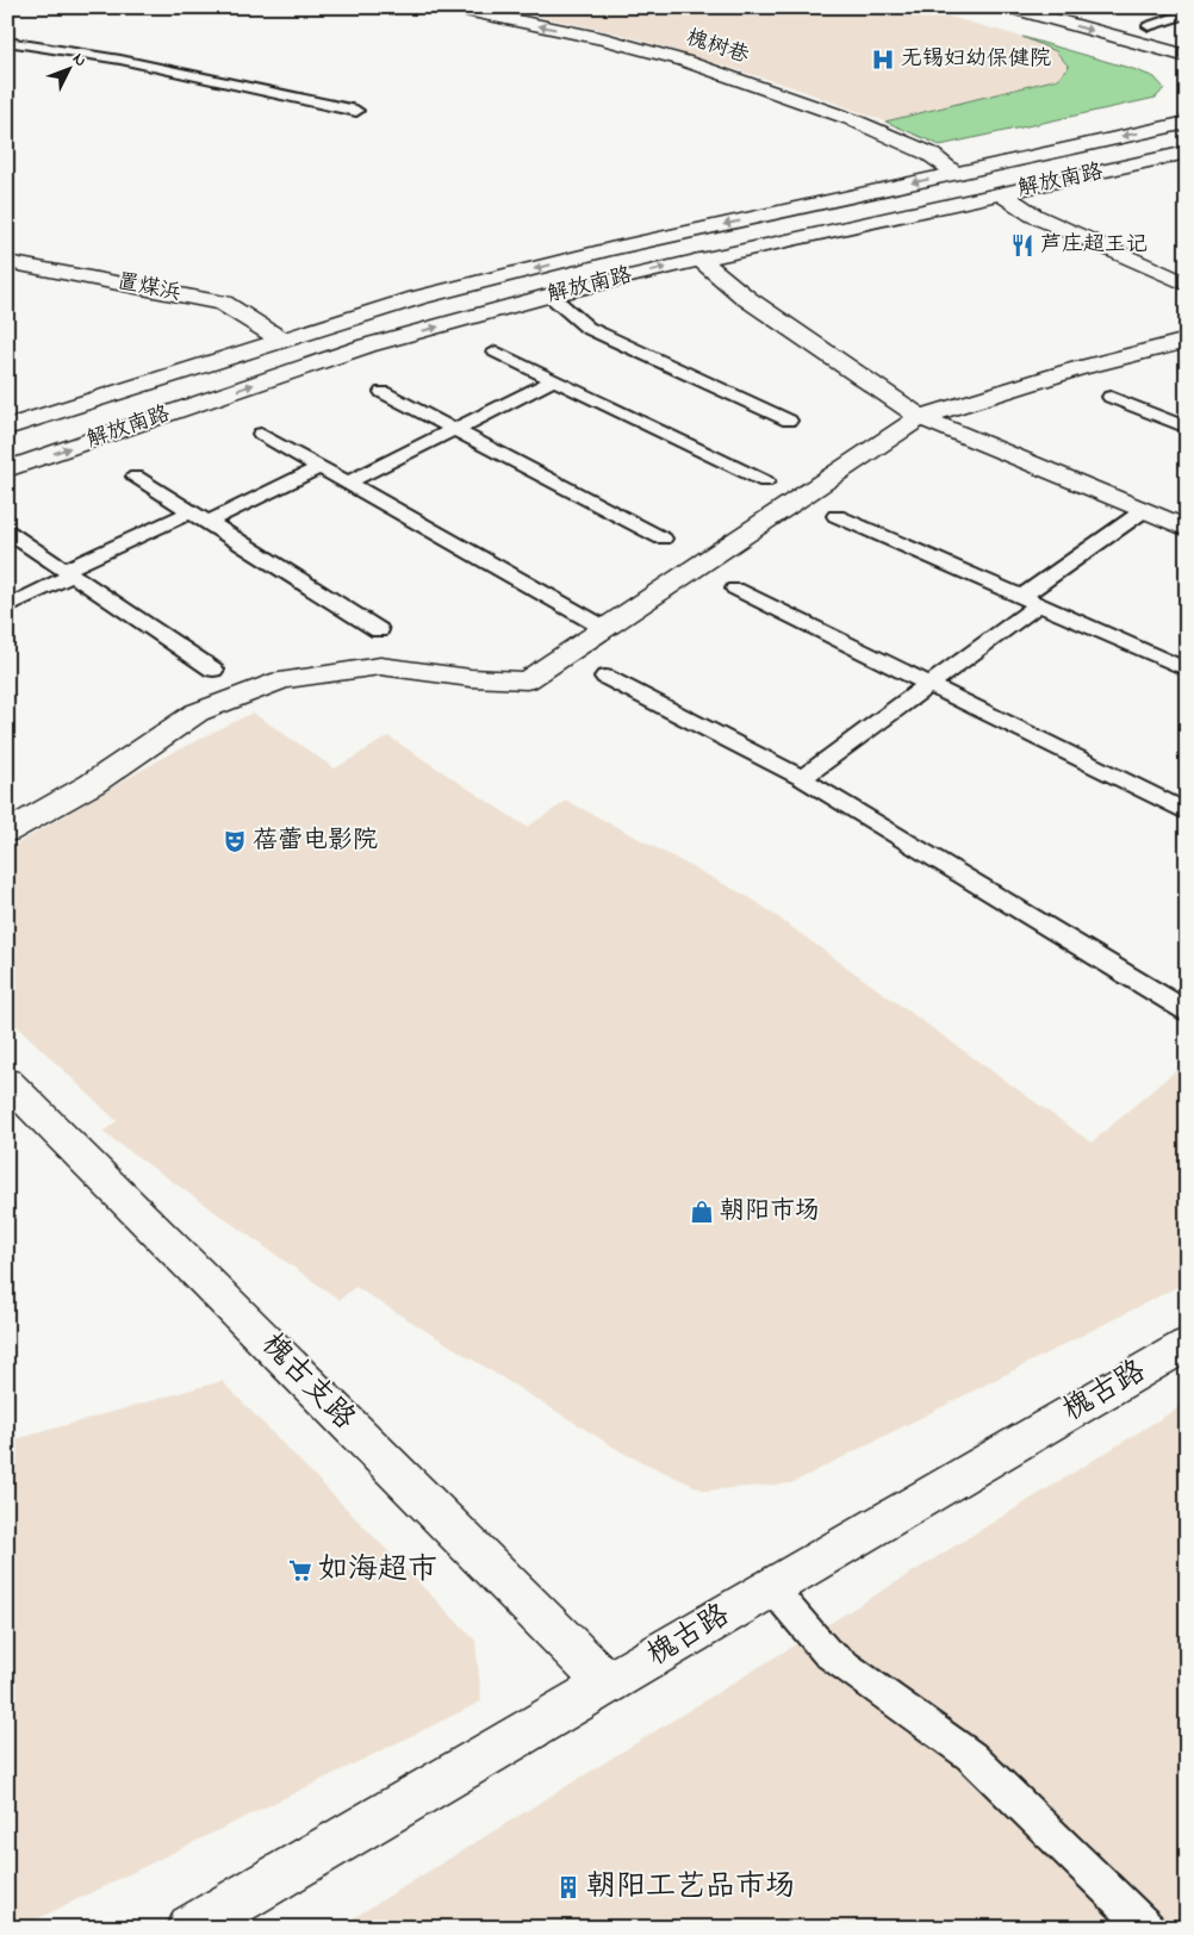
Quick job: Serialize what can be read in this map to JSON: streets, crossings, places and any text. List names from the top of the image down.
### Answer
{
  "streets": {
    "street": [
      "槐树巷",
      "解放南路",
      "置煤浜",
      "槐古支路",
      "槐古路"
    ]
  },
  "crossings": [
    ["槐树巷", "解放南路"],
    ["解放南路", "置煤浜"],
    ["槐古支路", "槐古路"]
  ],
  "places": {
    "hospital": ["无锡妇幼保健院"],
    "restaurant": ["芦庄超王记"],
    "theatre": ["蓓蕾电影院"],
    "shop": ["朝阳市场"],
    "supermarket": ["如海超市"],
    "building": ["朝阳工艺品市场"]
  },
  "north": "top right"
}
